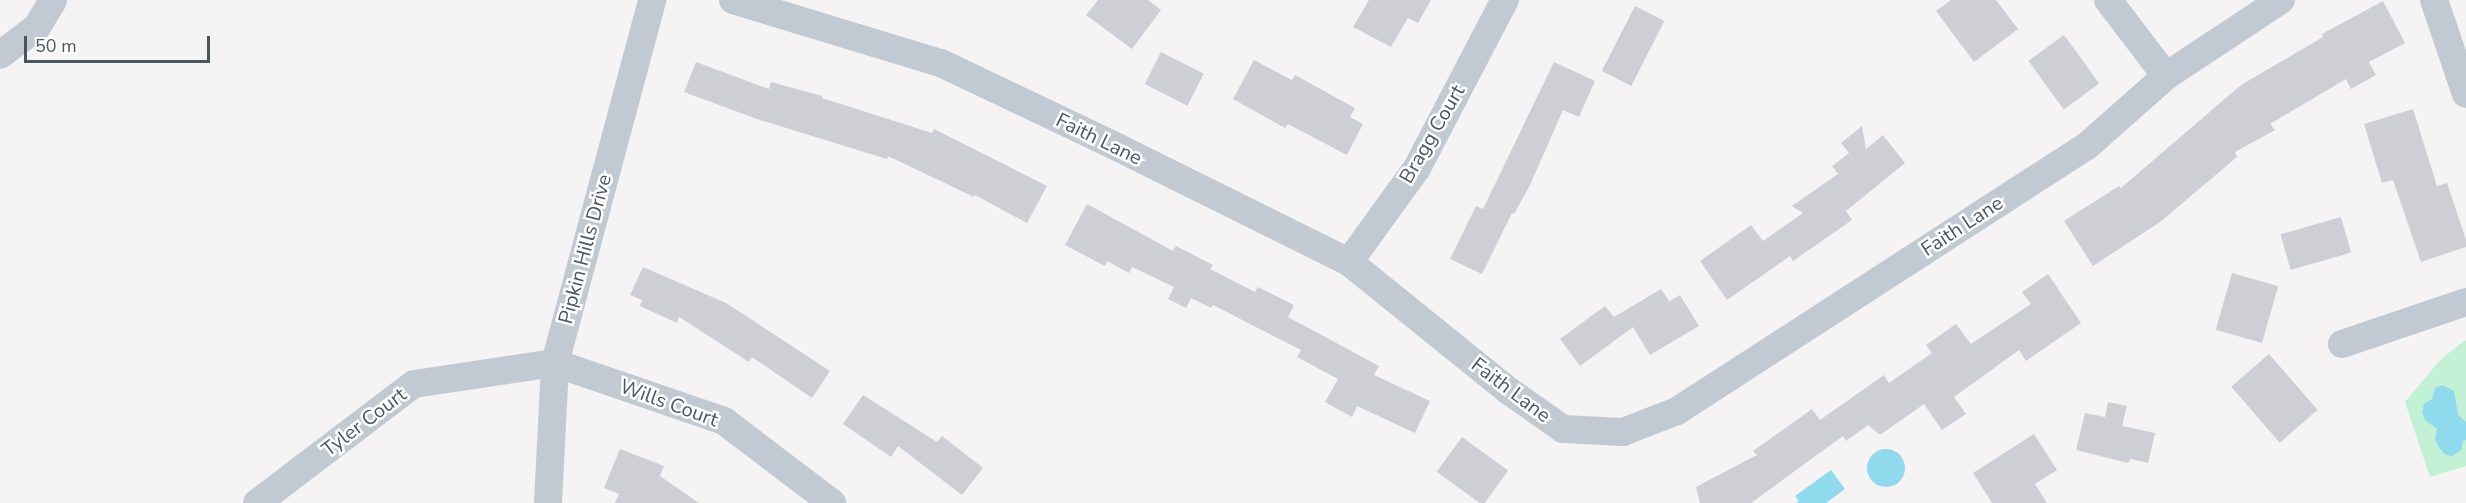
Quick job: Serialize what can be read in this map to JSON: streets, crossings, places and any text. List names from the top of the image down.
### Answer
{
  "streets": {
    "street": [
      "Bragg Court",
      "Faith Lane",
      "Pipkin Hills Drive",
      "Wills Court",
      "Tyler Court"
    ]
  },
  "crossings": [
    ["Bragg Court", "Faith Lane"],
    ["Pipkin Hills Drive", "Wills Court"],
    ["Pipkin Hills Drive", "Tyler Court"],
    ["Wills Court", "Tyler Court"]
  ],
  "scale_bar": "50 m"
}
